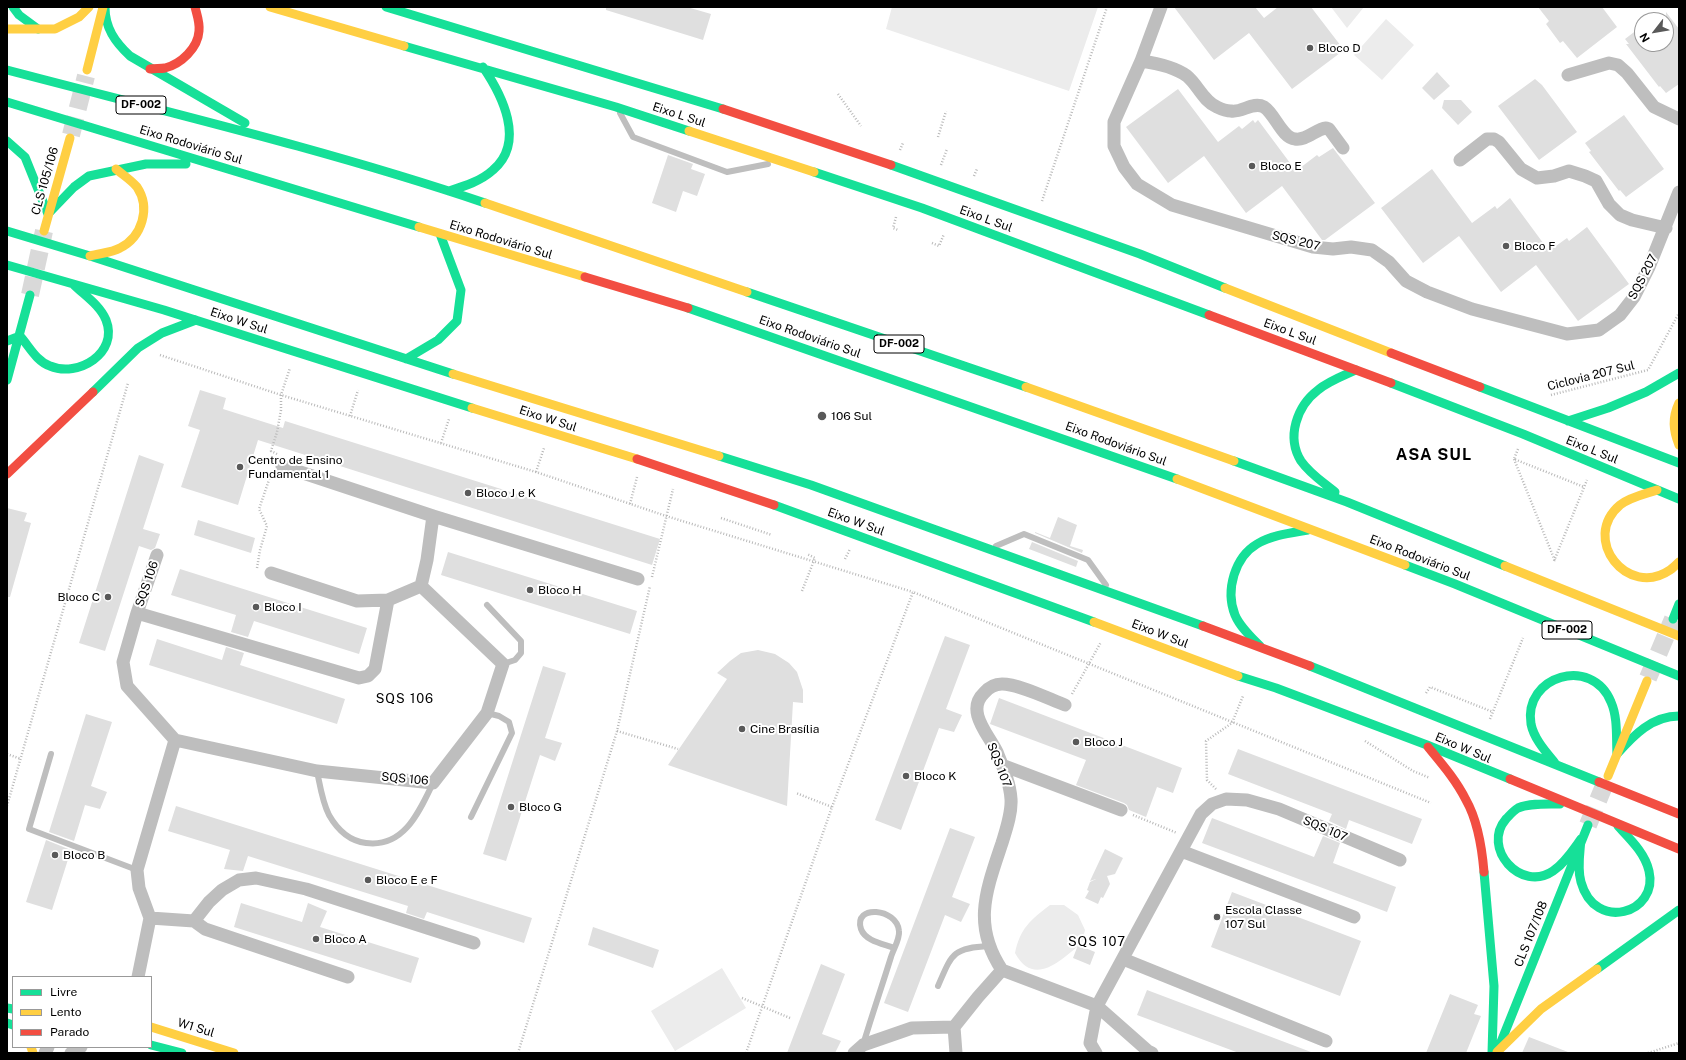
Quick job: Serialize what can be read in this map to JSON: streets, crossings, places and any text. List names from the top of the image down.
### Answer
{
  "streets": {
    "main road": [
      "DF-002",
      "Eixo L Sul",
      "Eixo Rodoviário Sul",
      "CLS 105/106",
      "Eixo W Sul",
      "CLS 107/108",
      "W1 Sul"
    ],
    "street": ["SQS 207", "SQS 106", "SQS 107"],
    "path": ["Ciclovia 207 Sul"]
  },
  "districts": ["ASA SUL", "SQS 106", "SQS 107"],
  "places": [
    "Bloco D",
    "Bloco E",
    "Bloco F",
    "106 Sul",
    "Centro de Ensino Fundamental 1",
    "Bloco J e K",
    "Bloco H",
    "Bloco C",
    "Bloco I",
    "Cine Brasília",
    "Bloco J",
    "Bloco K",
    "Bloco G",
    "Bloco B",
    "Bloco E e F",
    "Escola Classe 107 Sul",
    "Bloco A"
  ],
  "legend": ["Livre", "Lento", "Parado"],
  "north": "bottom left"
}
